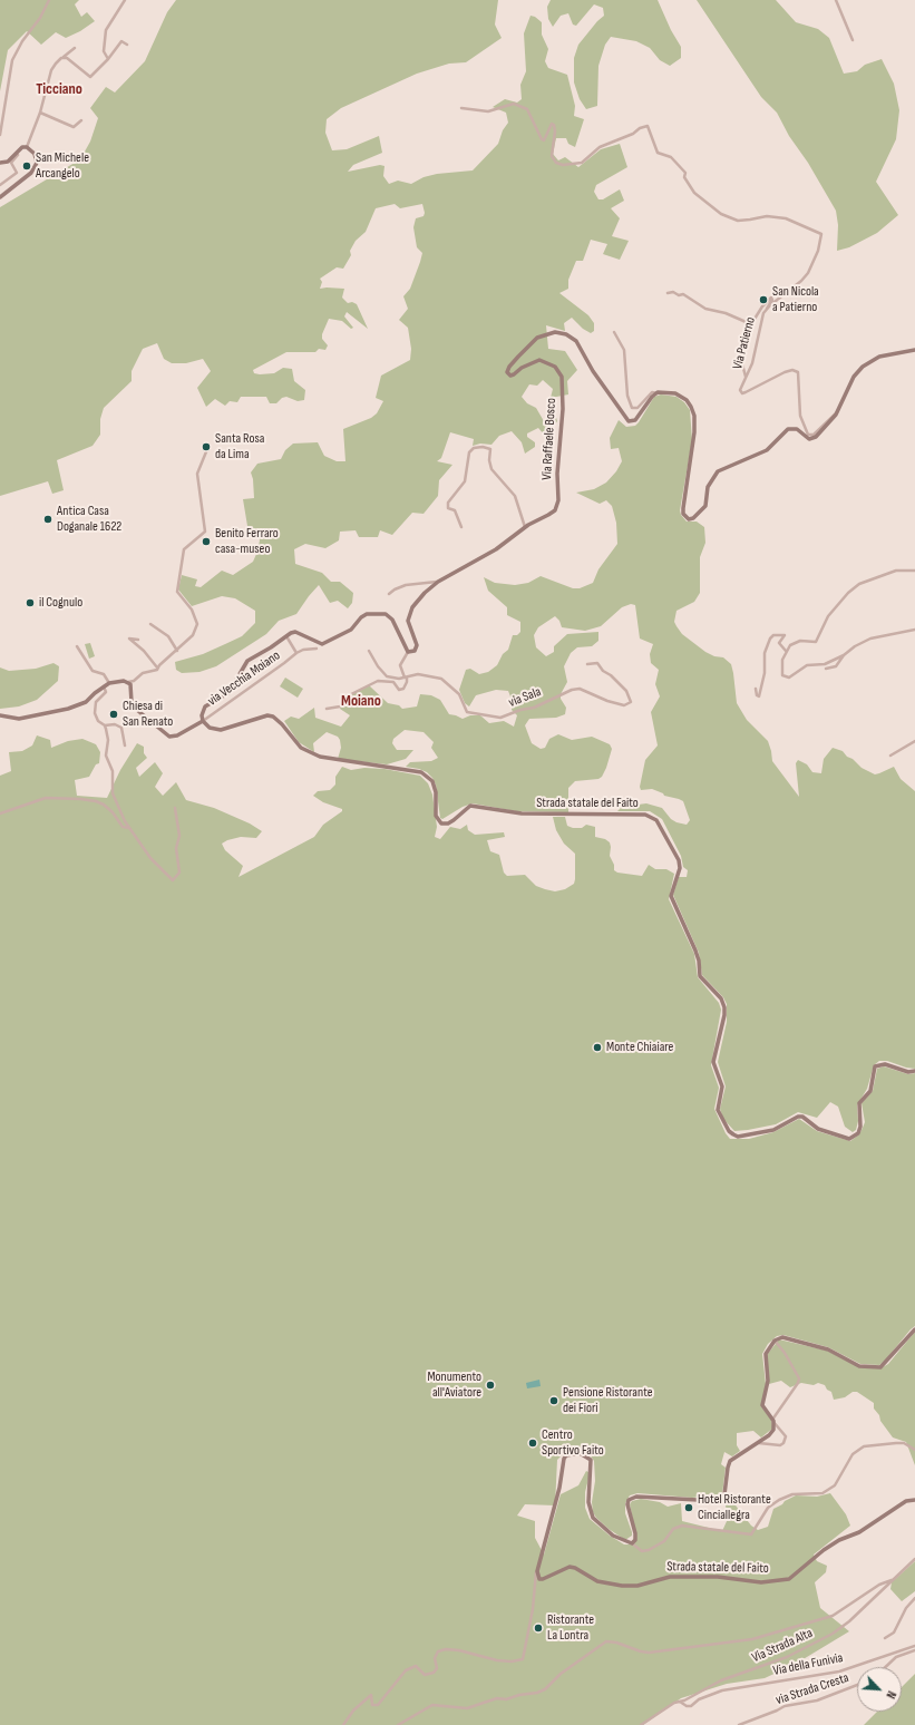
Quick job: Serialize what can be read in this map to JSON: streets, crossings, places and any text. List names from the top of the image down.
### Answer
{
  "streets": {
    "street": [
      "Via Patierno",
      "Via Raffaele Bosco",
      "via Vecchia Moiano",
      "via Sala",
      "Strada statale del Faito",
      "Via Strada Alta",
      "Via della Funivia",
      "via Strada Cresta"
    ]
  },
  "crossings": [
    ["via Vecchia Moiano", "Strada statale del Faito"],
    ["Via Strada Alta", "Via della Funivia"]
  ],
  "districts": ["Ticciano", "Moiano"],
  "places": [
    "San Michele Arcangelo",
    "San Nicola a Patierno",
    "Santa Rosa da Lima",
    "Antica Casa Doganale 1622",
    "Benito Ferraro casa-museo",
    "il Cognulo",
    "Chiesa di San Renato",
    "Monte Chiaiare",
    "Monumento all'Aviatore",
    "Pensione Ristorante dei Fiori",
    "Centro Sportivo Faito",
    "Hotel Ristorante Cinciallegra",
    "Ristorante La Lontra"
  ],
  "north": "bottom right"
}
